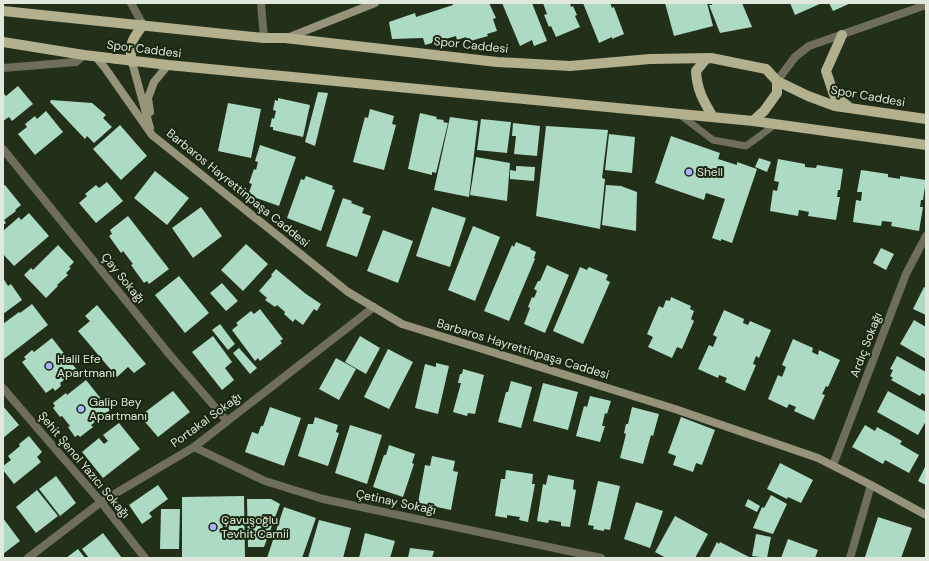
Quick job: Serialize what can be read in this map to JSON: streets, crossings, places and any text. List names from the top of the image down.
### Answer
{
  "streets": {
    "main road": ["Spor Caddesi"],
    "street": [
      "Barbaros Hayrettinpaşa Caddesi",
      "Çay Sokağı",
      "Ardıç Sokağı",
      "Portakal Sokağı",
      "Şehit Şenol Yazıcı Sokağı",
      "Çetinay Sokağı"
    ]
  },
  "crossings": [
    ["Spor Caddesi", "Barbaros Hayrettinpaşa Caddesi"],
    ["Barbaros Hayrettinpaşa Caddesi", "Ardıç Sokağı"],
    ["Barbaros Hayrettinpaşa Caddesi", "Portakal Sokağı"],
    ["Çay Sokağı", "Portakal Sokağı"],
    ["Portakal Sokağı", "Şehit Şenol Yazıcı Sokağı"],
    ["Portakal Sokağı", "Çetinay Sokağı"]
  ],
  "places": [
    "Shell",
    "Halil Efe Apartmanı",
    "Galip Bey Apartmanı",
    "Çavuşoğlu Tevhit Camii"
  ]
}
